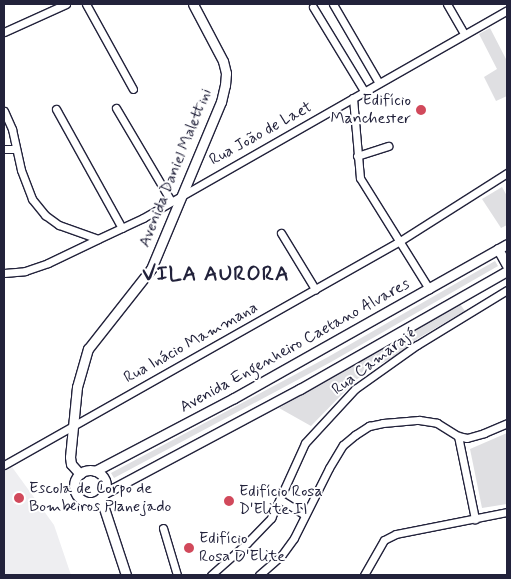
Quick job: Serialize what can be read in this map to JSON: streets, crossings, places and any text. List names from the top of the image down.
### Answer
{
  "streets": {
    "street": [
      "Rua João de Laet",
      "Avenida Daniel Malettini",
      "Rua Inácio Mammana",
      "Avenida Engenheiro Caetano Alvares",
      "Rua Camarajé"
    ]
  },
  "crossings": [
    ["Rua João de Laet", "Avenida Daniel Malettini"],
    ["Avenida Daniel Malettini", "Rua Inácio Mammana"],
    ["Avenida Daniel Malettini", "Avenida Engenheiro Caetano Alvares"]
  ],
  "districts": ["VILA AURORA"],
  "places": [
    "Edifício Manchester",
    "Escola de Corpo de Bombeiros Planejado",
    "Edifício Rosa D'Elite II",
    "Edifício Rosa D'Elite"
  ]
}
